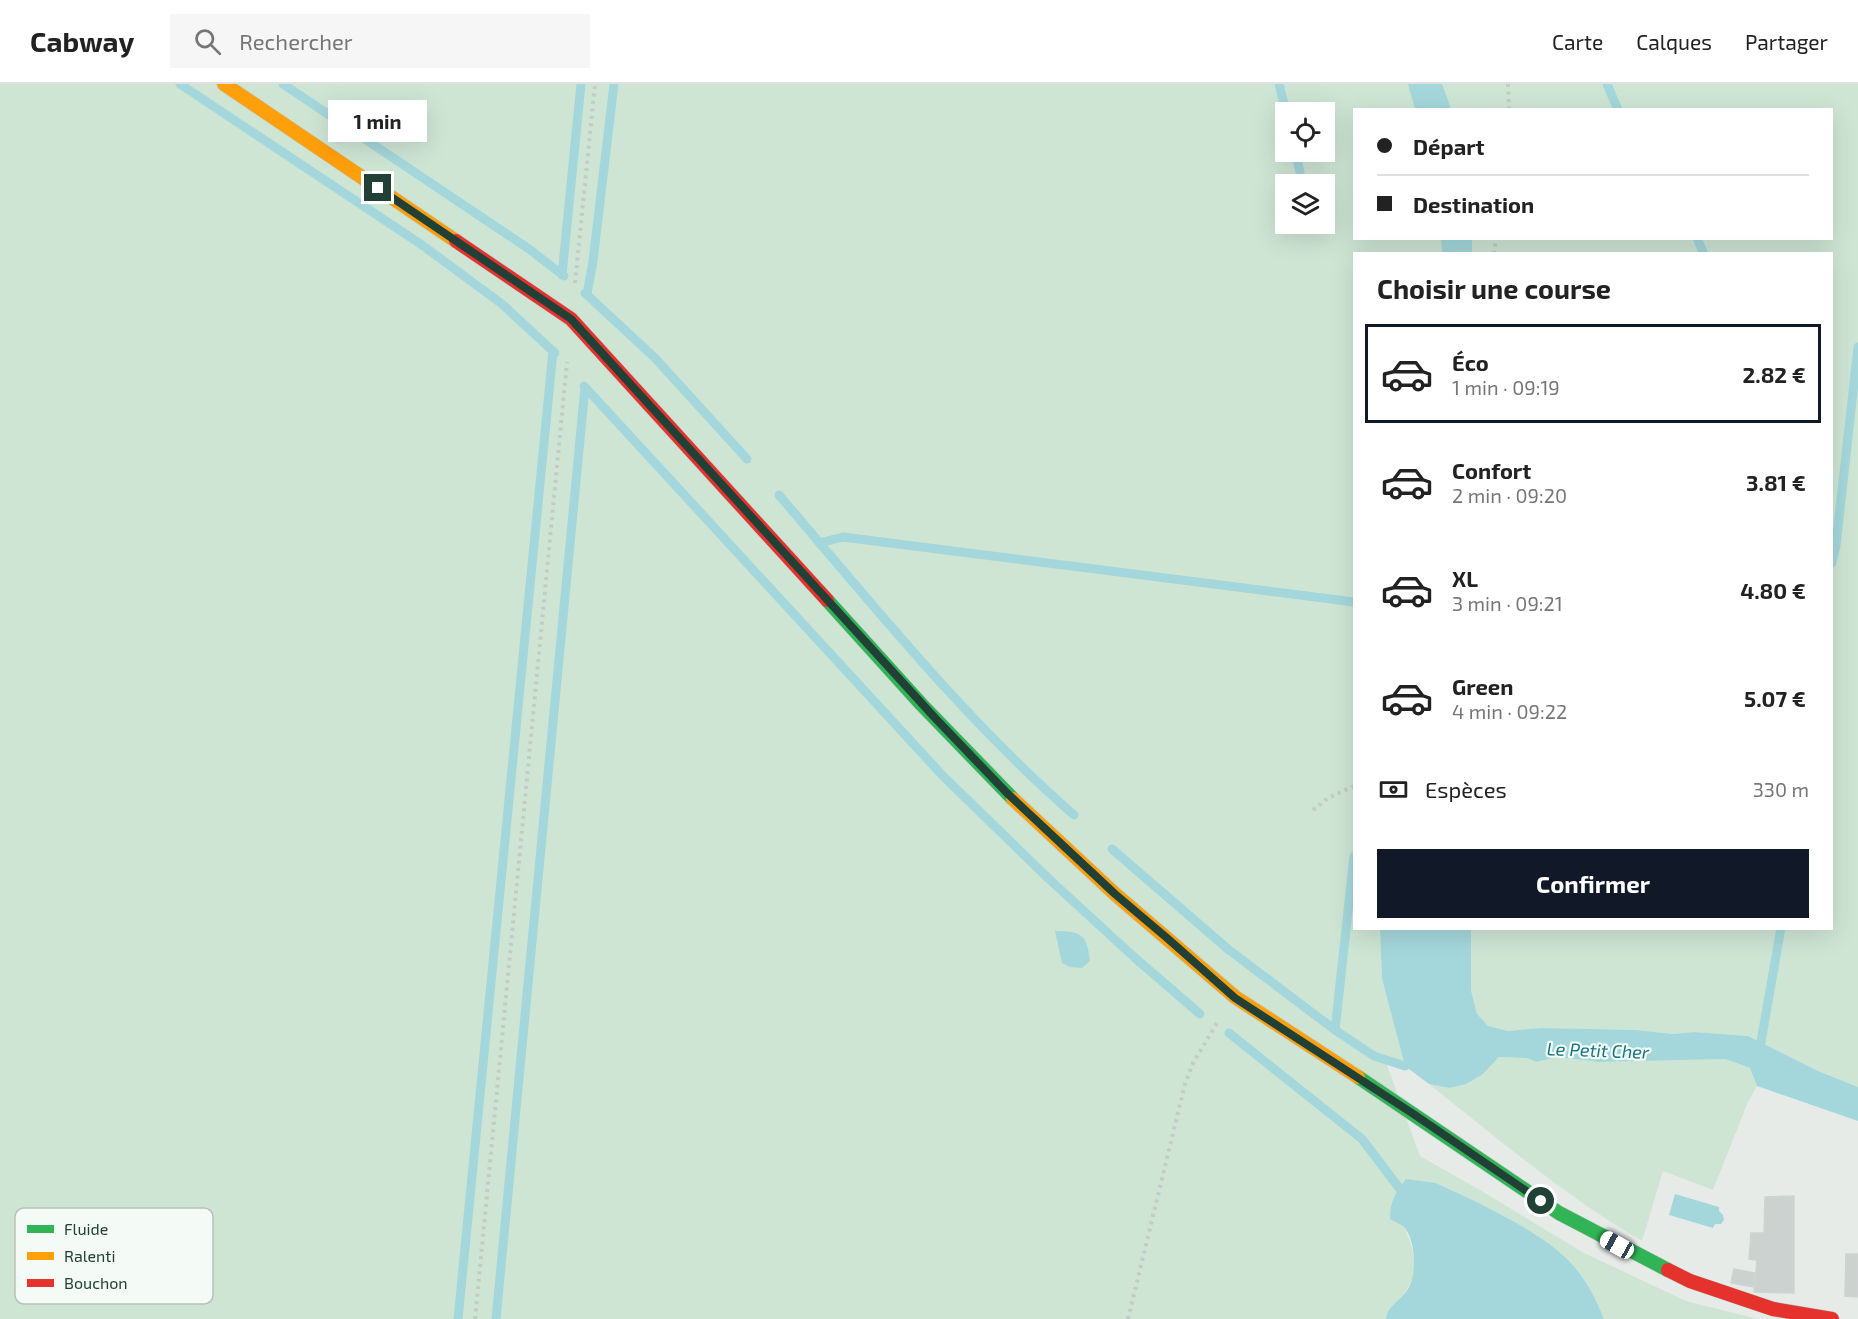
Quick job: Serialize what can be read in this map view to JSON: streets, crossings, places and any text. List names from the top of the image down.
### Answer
{
  "water": ["Le Petit Cher"],
  "legend": ["Fluide", "Ralenti", "Bouchon"],
  "page": {
    "header": "Cabway",
    "search": "Rechercher",
    "nav": ["Carte", "Calques", "Partager"],
    "bubble": "1 min",
    "banner": ["Départ", "Destination"],
    "heading": "Choisir une course",
    "list": [
      {
        "name": "Éco",
        "note": "1 min · 09:19",
        "value": "2.82 €"
      },
      {
        "name": "Confort",
        "note": "2 min · 09:20",
        "value": "3.81 €"
      },
      {
        "name": "XL",
        "note": "3 min · 09:21",
        "value": "4.80 €"
      },
      {
        "name": "Green",
        "note": "4 min · 09:22",
        "value": "5.07 €"
      }
    ],
    "pay": ["Espèces", "330 m"],
    "buttons": "Confirmer"
  }
}
